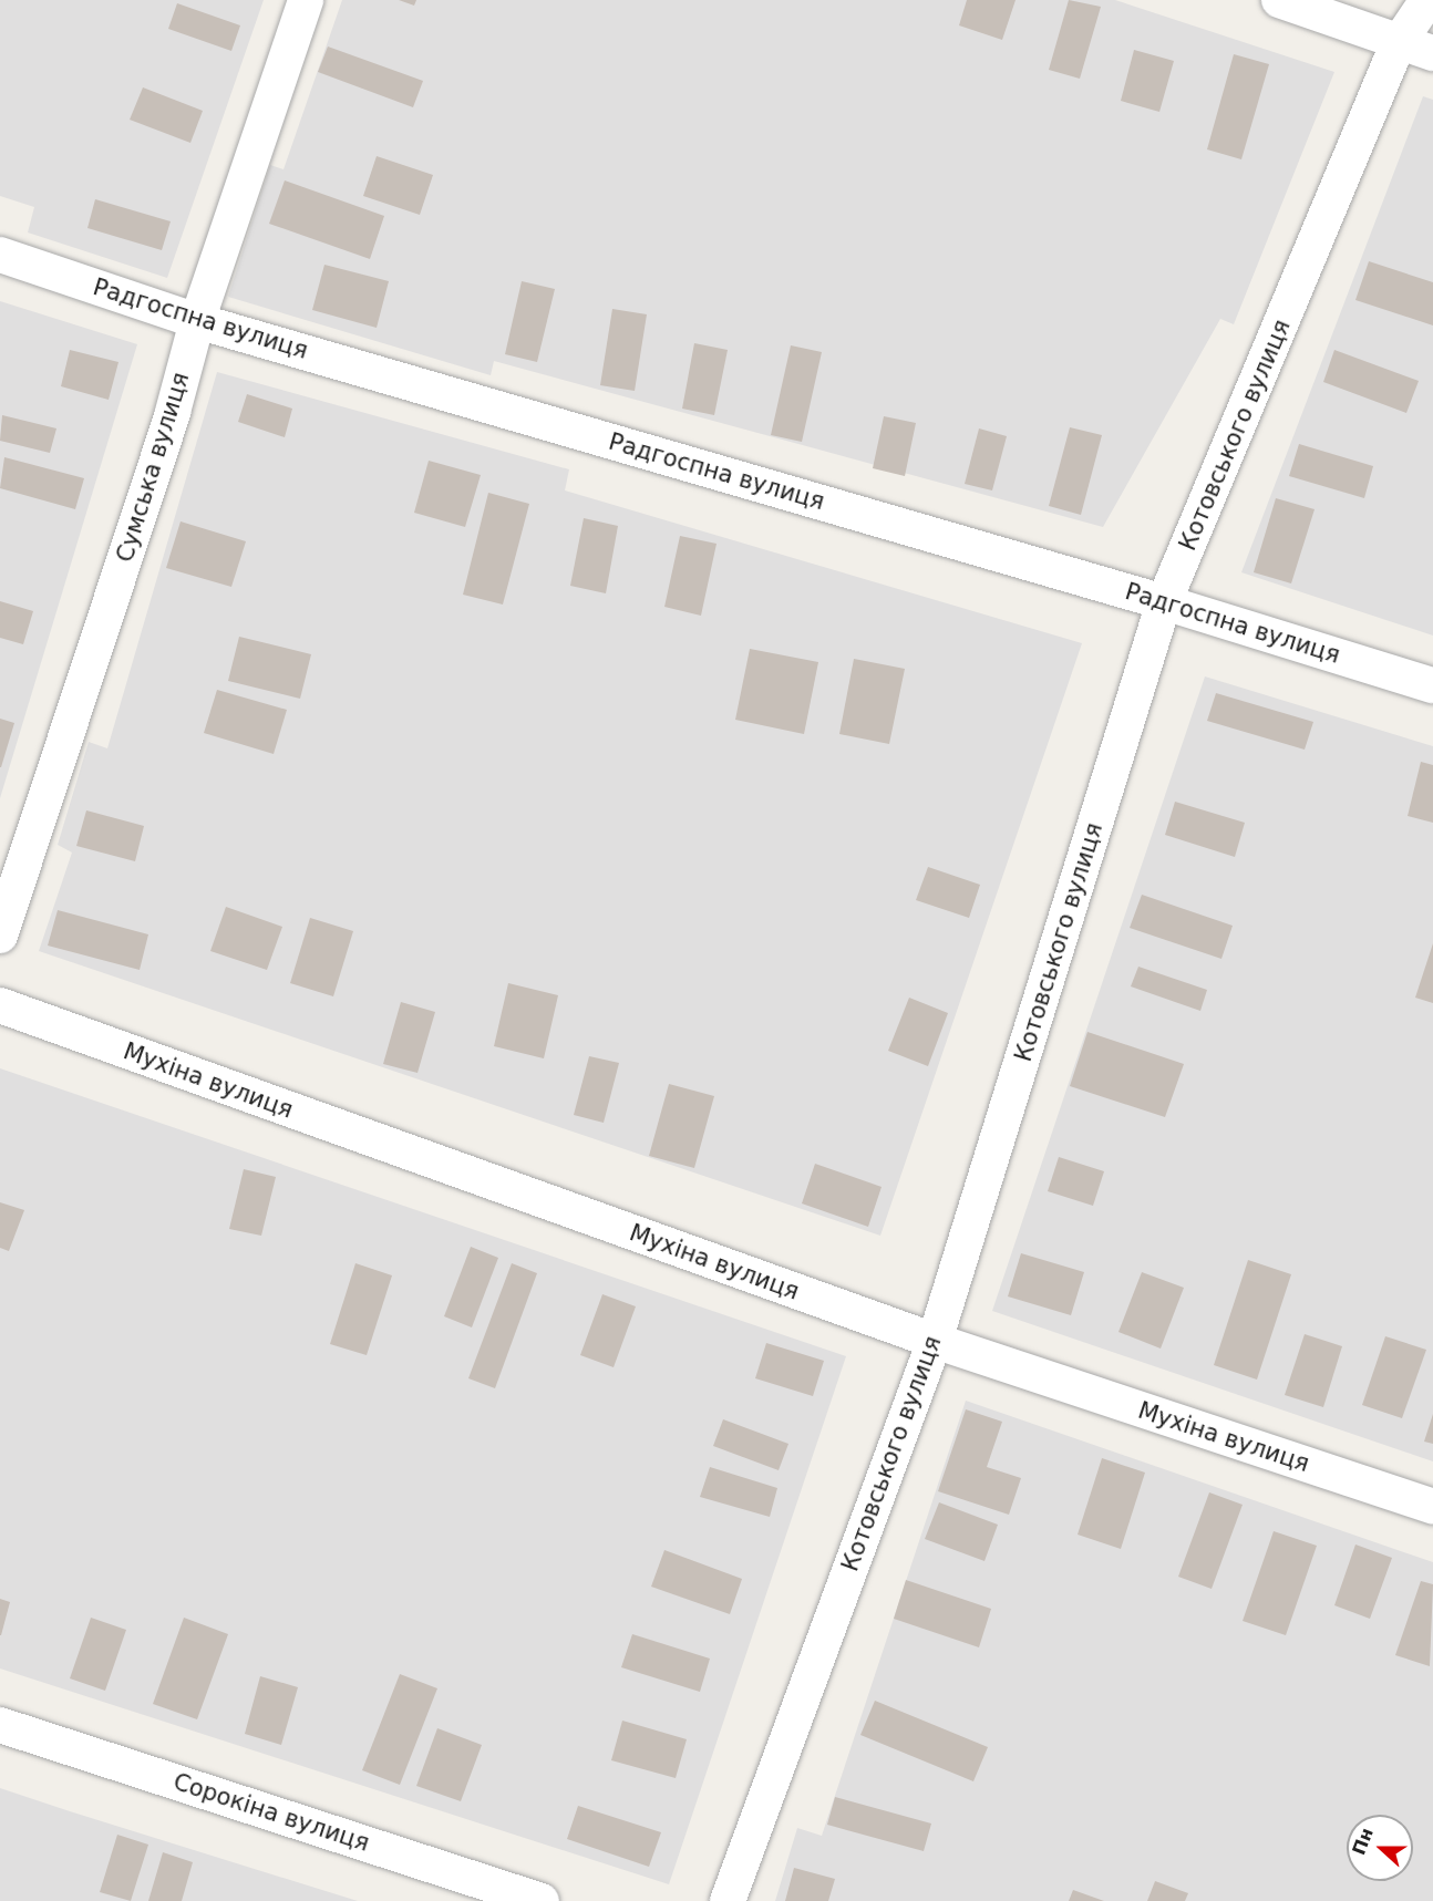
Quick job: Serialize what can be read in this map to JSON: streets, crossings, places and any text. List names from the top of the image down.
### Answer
{
  "streets": {
    "street": [
      "Радгоспна вулиця",
      "Котовського вулиця",
      "Сумська вулиця",
      "Мухіна вулиця",
      "Сорокіна вулиця"
    ]
  },
  "crossings": [
    ["Радгоспна вулиця", "Котовського вулиця"],
    ["Радгоспна вулиця", "Сумська вулиця"],
    ["Котовського вулиця", "Мухіна вулиця"]
  ],
  "north": "left"
}
